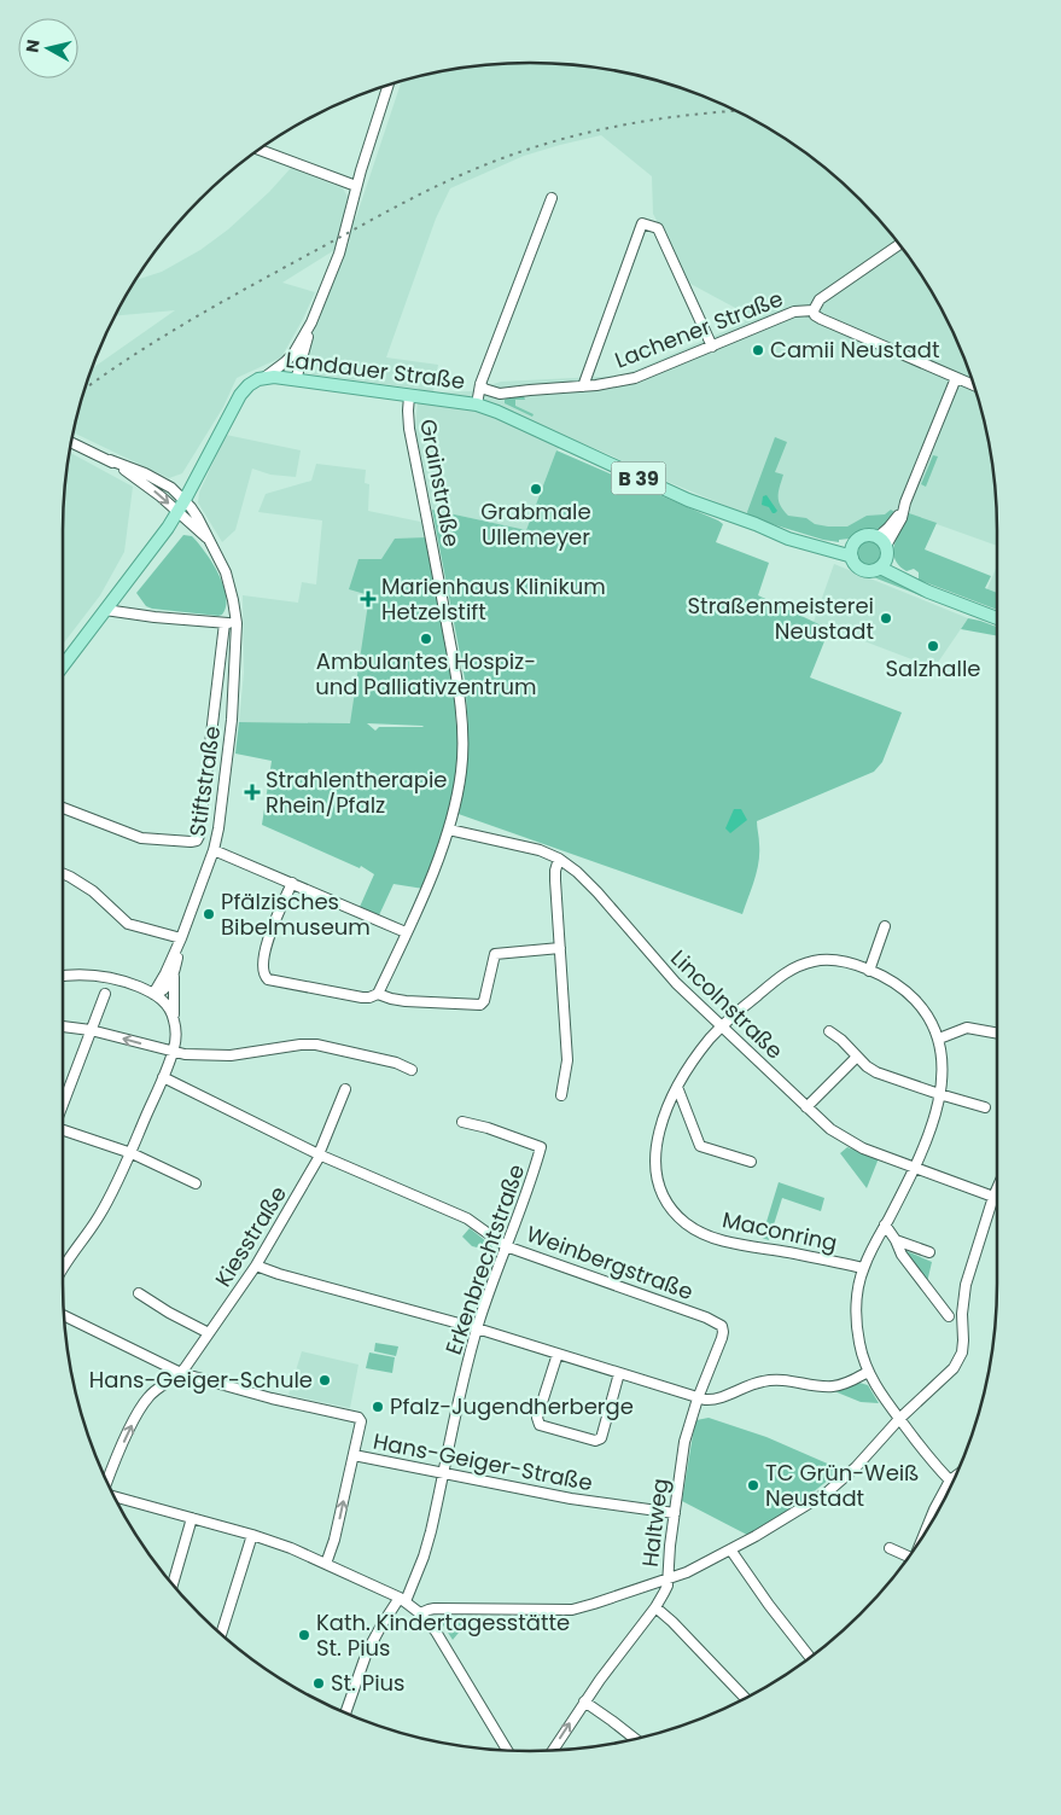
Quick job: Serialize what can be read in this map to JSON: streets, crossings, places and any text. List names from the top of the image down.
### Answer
{
  "streets": {
    "main road": ["Landauer Straße", "B 39"],
    "street": [
      "Lachener Straße",
      "Grainstraße",
      "Stiftstraße",
      "Lincolnstraße",
      "Maconring",
      "Kiesstraße",
      "Erkenbrechtstraße",
      "Weinbergstraße",
      "Hans-Geiger-Straße",
      "Haltweg"
    ]
  },
  "crossings": [
    ["Landauer Straße", "Grainstraße"],
    ["Landauer Straße", "Stiftstraße"],
    ["Grainstraße", "Lincolnstraße"],
    ["Stiftstraße", "Weinbergstraße"],
    ["Lincolnstraße", "Maconring"],
    ["Kiesstraße", "Weinbergstraße"],
    ["Kiesstraße", "Hans-Geiger-Straße"],
    ["Erkenbrechtstraße", "Weinbergstraße"],
    ["Erkenbrechtstraße", "Hans-Geiger-Straße"],
    ["Weinbergstraße", "Haltweg"],
    ["Hans-Geiger-Straße", "Haltweg"]
  ],
  "places": {
    "other": [
      "Camii Neustadt",
      "Grabmale Ullemeyer",
      "Straßenmeisterei Neustadt",
      "Ambulantes Hospiz- und Palliativzentrum",
      "Salzhalle",
      "Pfälzisches Bibelmuseum",
      "Hans-Geiger-Schule",
      "Pfalz-Jugendherberge",
      "TC Grün-Weiß Neustadt",
      "Kath. Kindertagesstätte St. Pius",
      "St. Pius"
    ],
    "health": ["Marienhaus Klinikum Hetzelstift", "Strahlentherapie Rhein/Pfalz"]
  },
  "north": "left"
}
